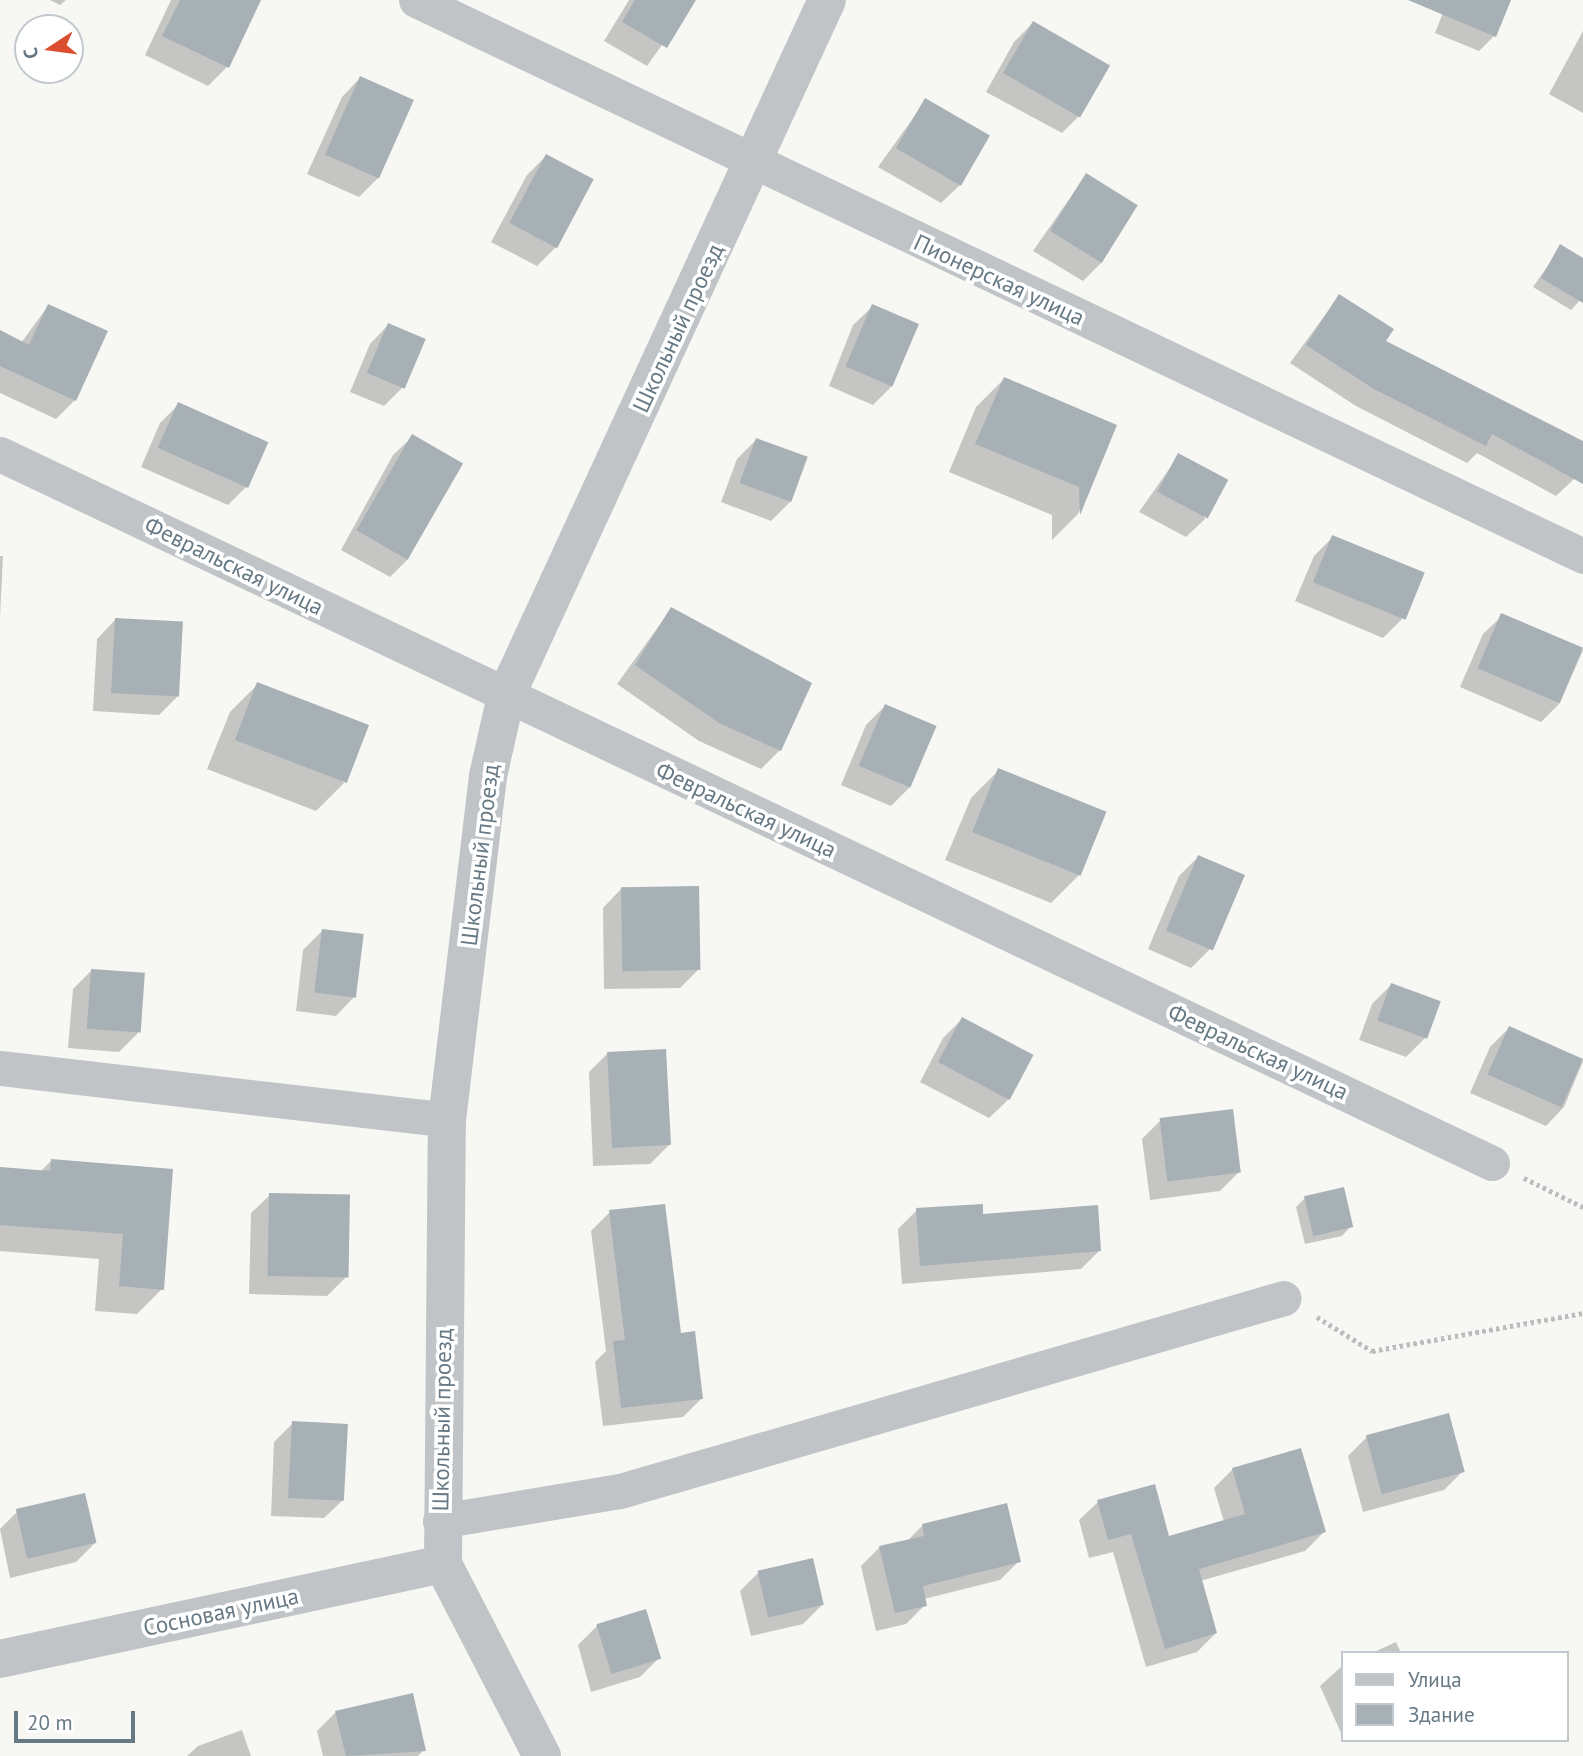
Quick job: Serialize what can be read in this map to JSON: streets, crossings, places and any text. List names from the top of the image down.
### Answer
{
  "streets": {
    "street": [
      "Пионерская улица",
      "Школьный проезд",
      "Февральская улица",
      "Сосновая улица"
    ]
  },
  "crossings": [
    ["Пионерская улица", "Школьный проезд"],
    ["Школьный проезд", "Февральская улица"],
    ["Школьный проезд", "Сосновая улица"]
  ],
  "legend": ["Улица", "Здание"],
  "scale_bar": "20 m",
  "north": "left"
}
